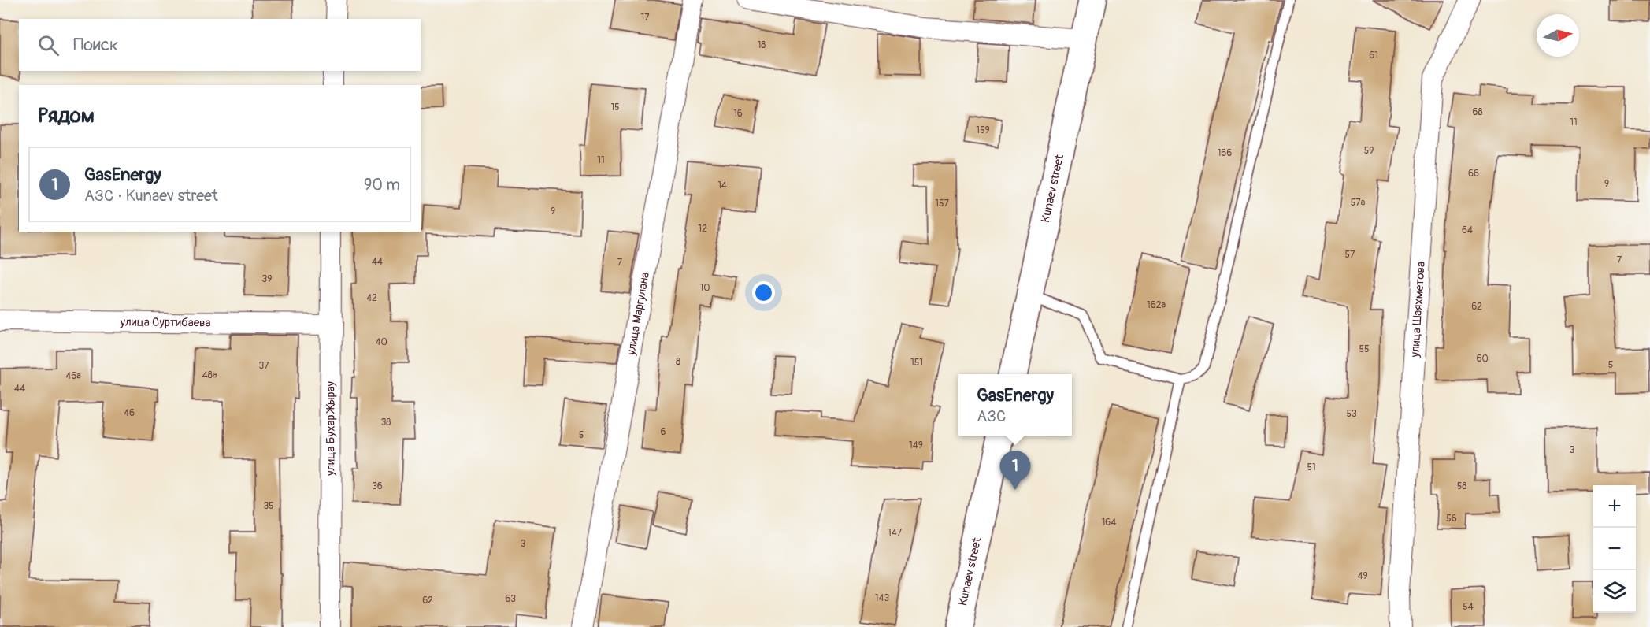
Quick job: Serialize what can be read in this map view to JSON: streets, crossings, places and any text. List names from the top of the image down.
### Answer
{
  "streets": {
    "main road": ["Kunaev street"],
    "street": [
      "улица Шаяхметова",
      "улица Маргулана",
      "улица Суртибаева",
      "улица Бухар Жырау"
    ]
  },
  "crossings": [
    ["улица Суртибаева", "улица Бухар Жырау"]
  ],
  "house_numbers": [
    "17",
    "18",
    "61",
    "15",
    "68",
    "16",
    "11",
    "159",
    "59",
    "166",
    "11",
    "66",
    "9",
    "14",
    "57а",
    "157",
    "9",
    "12",
    "64",
    "57",
    "7",
    "44",
    "7",
    "39",
    "10",
    "42",
    "162а",
    "62",
    "40",
    "55",
    "60",
    "8",
    "151",
    "5",
    "37",
    "48а",
    "46а",
    "44",
    "46",
    "53",
    "38",
    "6",
    "5",
    "149",
    "3",
    "51",
    "36",
    "58",
    "35",
    "56",
    "164",
    "147",
    "3",
    "49",
    "143",
    "63",
    "62",
    "54"
  ],
  "north": "right",
  "page": {
    "search": "Поиск",
    "heading": "Рядом",
    "list": [
      {
        "mark": "1",
        "name": "GasEnergy",
        "note": "АЗС · Kunaev street",
        "value": "90 m"
      }
    ],
    "popup": ["GasEnergy", "АЗС"],
    "pins": "1",
    "map_buttons": ["+", "−"]
  }
}
